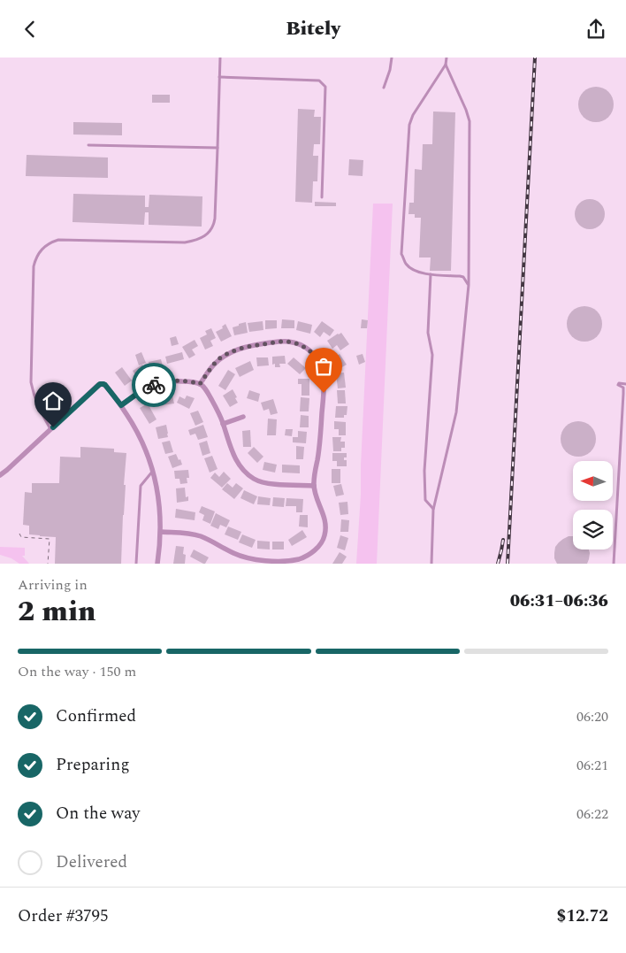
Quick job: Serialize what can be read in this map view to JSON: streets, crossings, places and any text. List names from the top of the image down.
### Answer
{
  "north": "left",
  "page": {
    "header": "Bitely",
    "heading": ["2 min", "Arriving in", "06:31–06:36"],
    "panel": ["Order #3795", "$12.72"],
    "bar": "On the way · 150 m",
    "list": [
      ["Confirmed", "06:20"],
      ["Preparing", "06:21"],
      ["On the way", "06:22"],
      "Delivered"
    ]
  }
}
